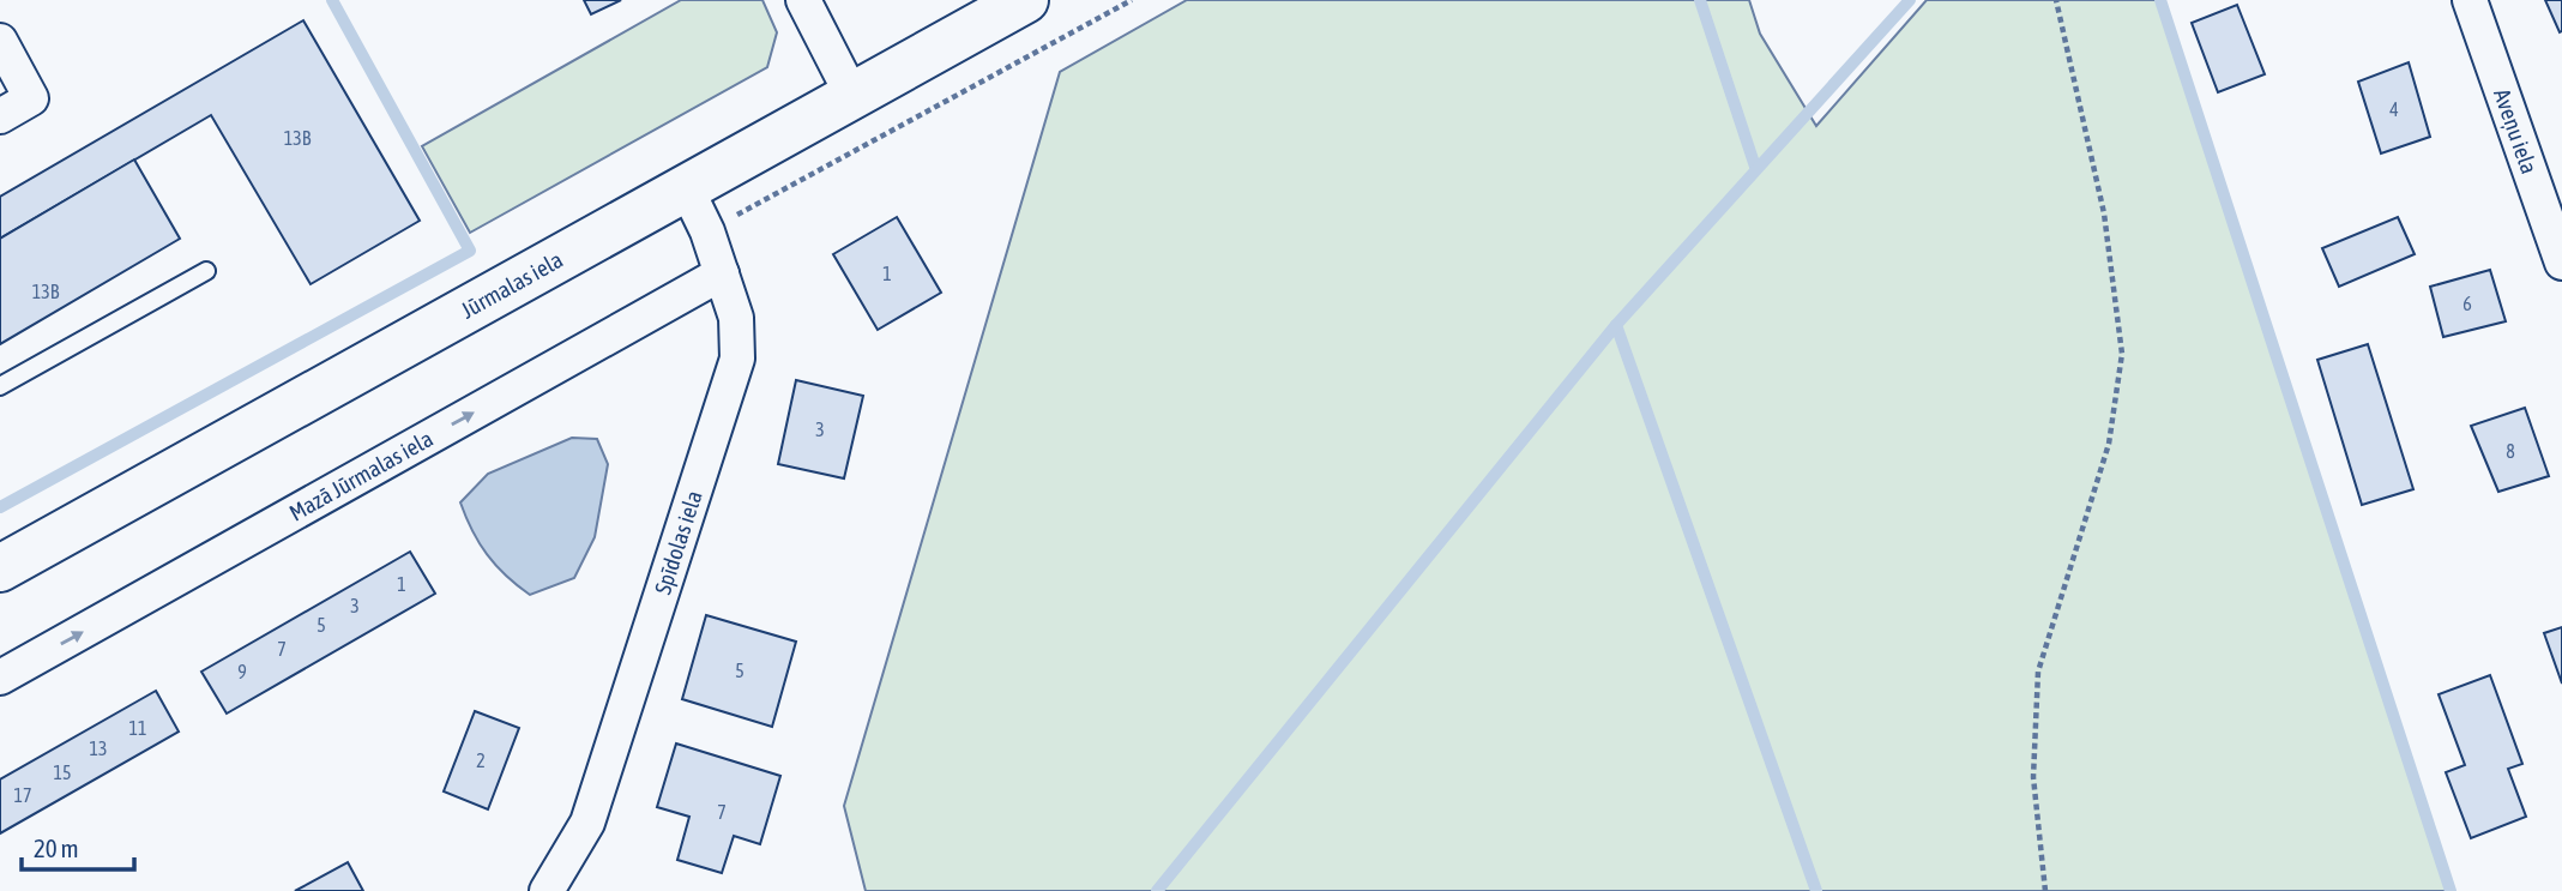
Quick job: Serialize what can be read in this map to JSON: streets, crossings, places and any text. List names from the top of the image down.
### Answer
{
  "streets": {
    "main road": ["Jūrmalas iela"],
    "street": ["Aveņu iela", "Mazā Jūrmalas iela", "Spīdolas iela"]
  },
  "crossings": [
    ["Jūrmalas iela", "Spīdolas iela"],
    ["Mazā Jūrmalas iela", "Spīdolas iela"]
  ],
  "one_way": ["Mazā Jūrmalas iela"],
  "house_numbers": [
    "4",
    "13B",
    "1",
    "13B",
    "6",
    "3",
    "8",
    "1",
    "3",
    "5",
    "7",
    "5",
    "9",
    "11",
    "13",
    "2",
    "15",
    "17",
    "7"
  ],
  "scale_bar": "20 m"
}
